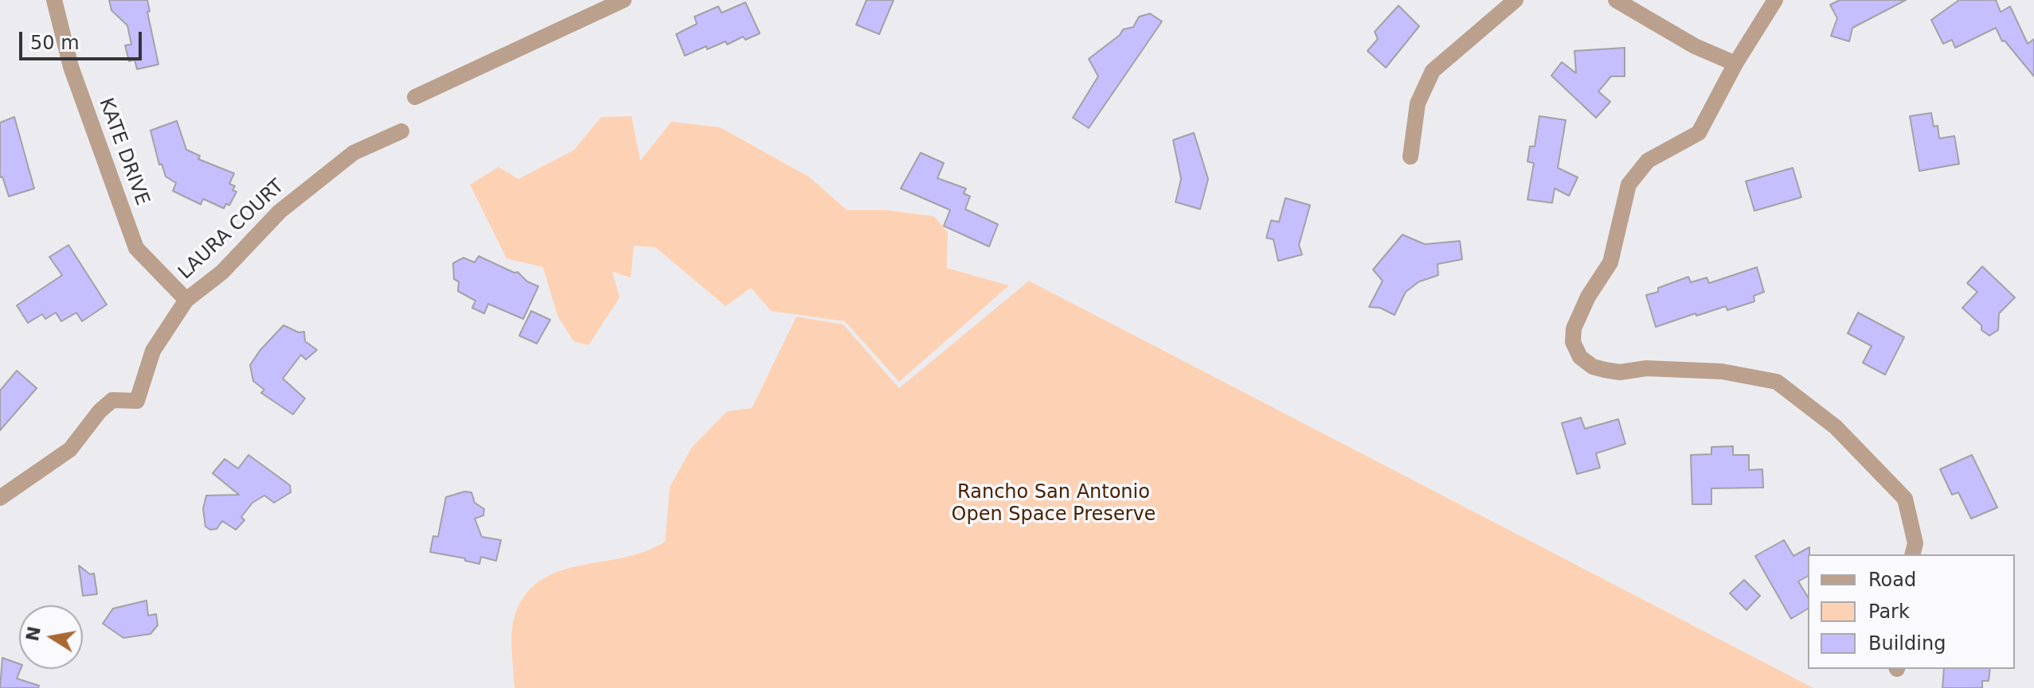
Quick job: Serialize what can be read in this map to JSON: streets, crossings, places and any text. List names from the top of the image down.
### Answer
{
  "streets": {
    "street": ["KATE DRIVE", "LAURA COURT"]
  },
  "crossings": [
    ["KATE DRIVE", "LAURA COURT"]
  ],
  "parks": ["Rancho San Antonio Open Space Preserve"],
  "legend": ["Road", "Park", "Building"],
  "scale_bar": "50 m",
  "north": "left"
}
